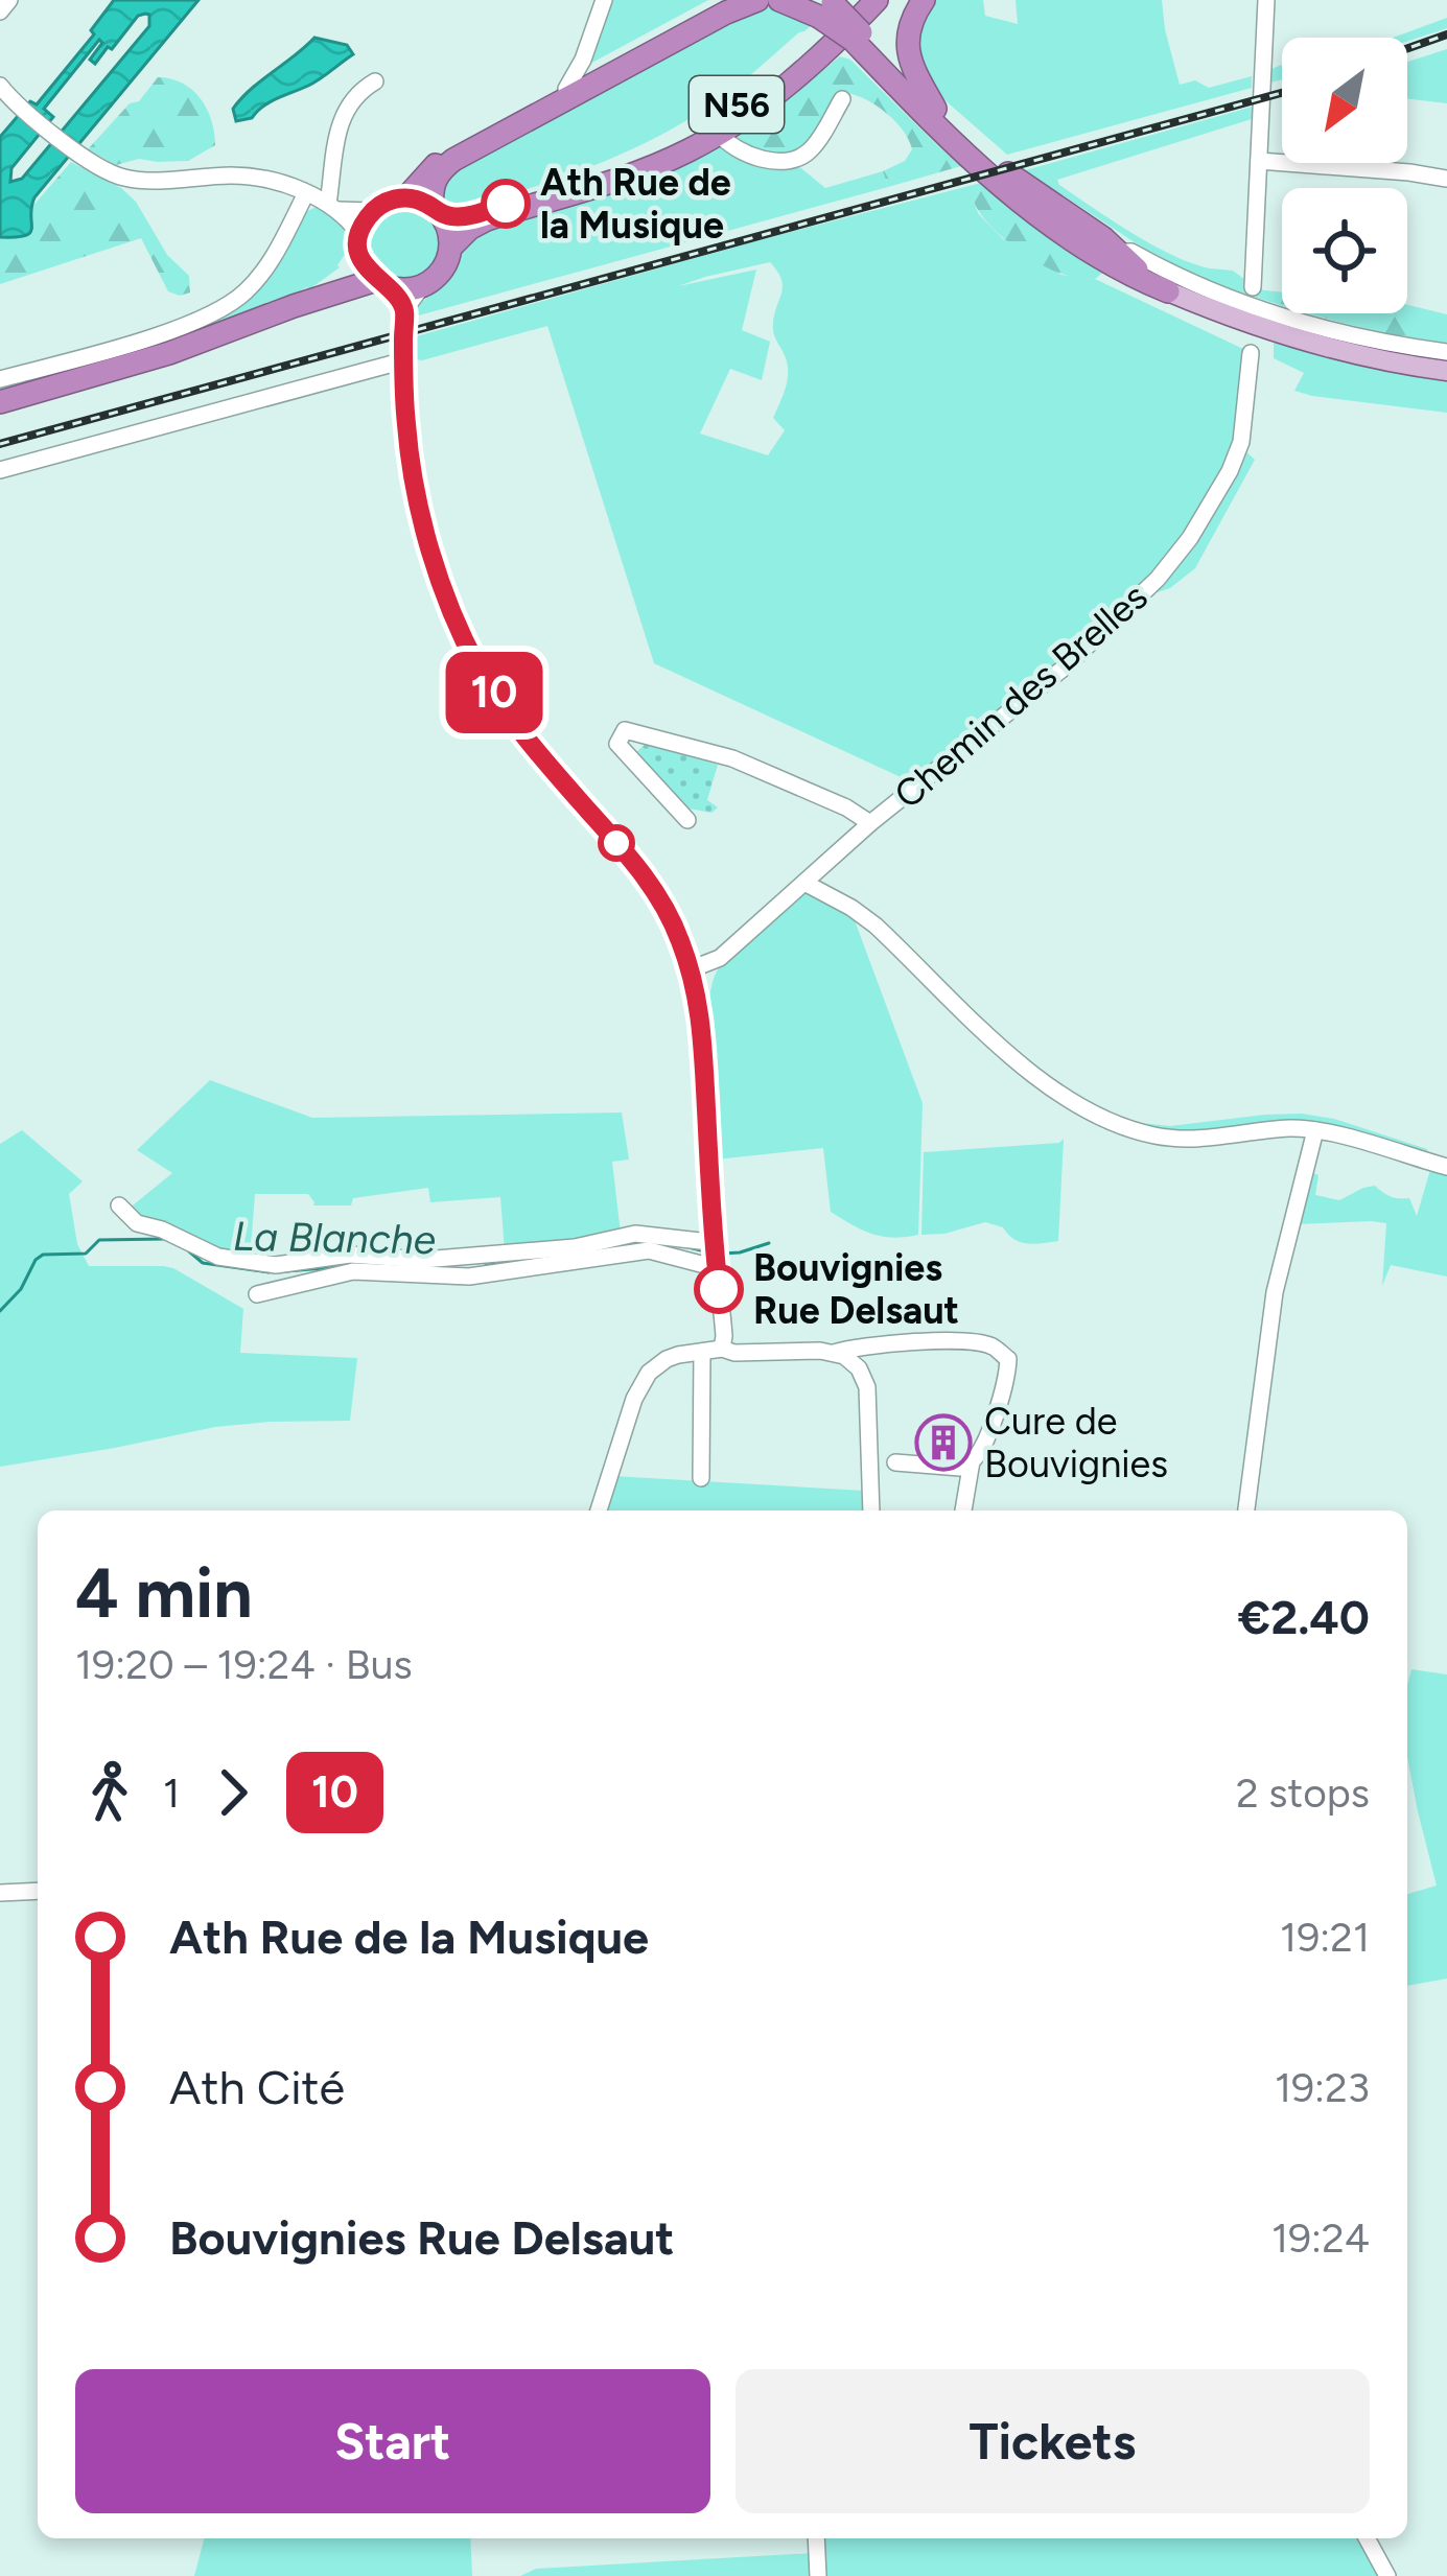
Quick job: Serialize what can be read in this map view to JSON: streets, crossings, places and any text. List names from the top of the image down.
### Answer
{
  "streets": {
    "highway": ["N56"],
    "street": ["Chemin des Brelles"]
  },
  "water": ["La Blanche"],
  "places": {
    "other": ["Ath Rue de la Musique", "Bouvignies Rue Delsaut"],
    "building": ["Cure de Bouvignies"]
  },
  "lines": ["bus line 10"],
  "north": "bottom left",
  "page": {
    "on_map": "10",
    "heading": ["4 min", "19:20 – 19:24 · Bus", "€2.40"],
    "legs": ["1", "10", "2 stops"],
    "list": [
      {
        "name": "Ath Rue de la Musique",
        "value": "19:21"
      },
      {
        "name": "Ath Cité",
        "value": "19:23"
      },
      {
        "name": "Bouvignies Rue Delsaut",
        "value": "19:24"
      }
    ],
    "buttons": ["Start", "Tickets"]
  }
}
